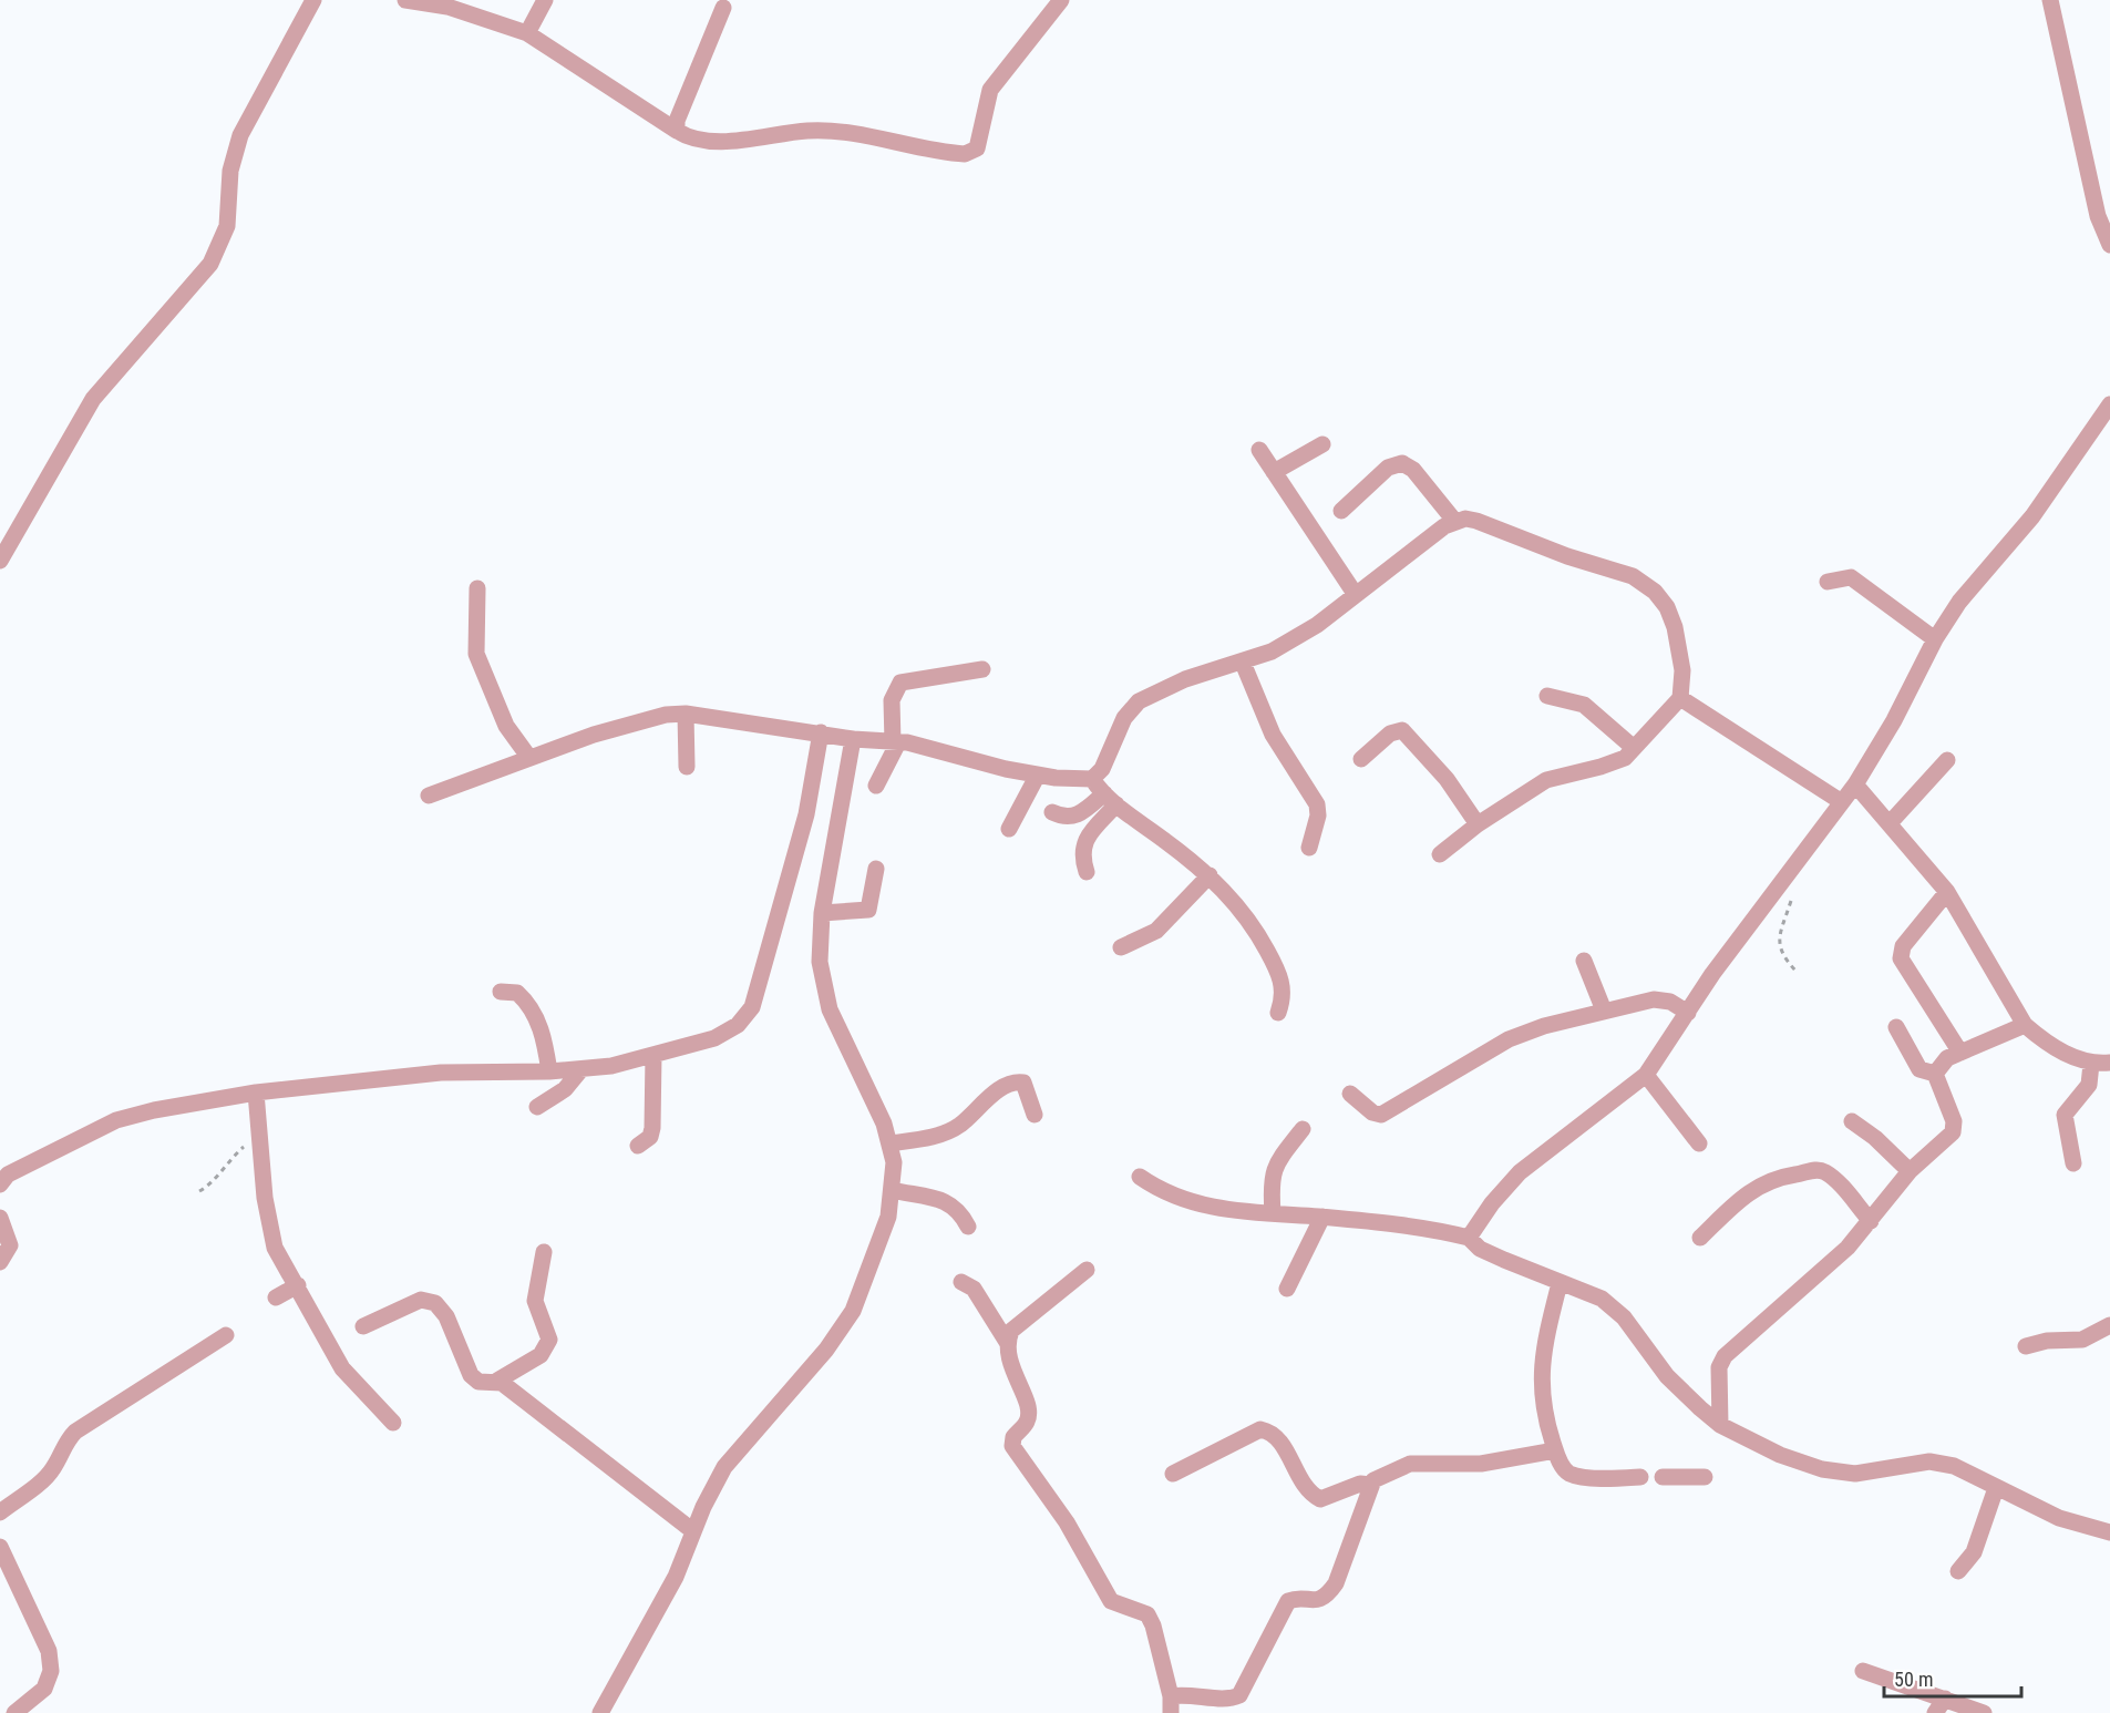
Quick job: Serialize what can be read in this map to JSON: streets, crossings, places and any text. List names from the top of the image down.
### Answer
{
  "scale_bar": "50 m"
}
